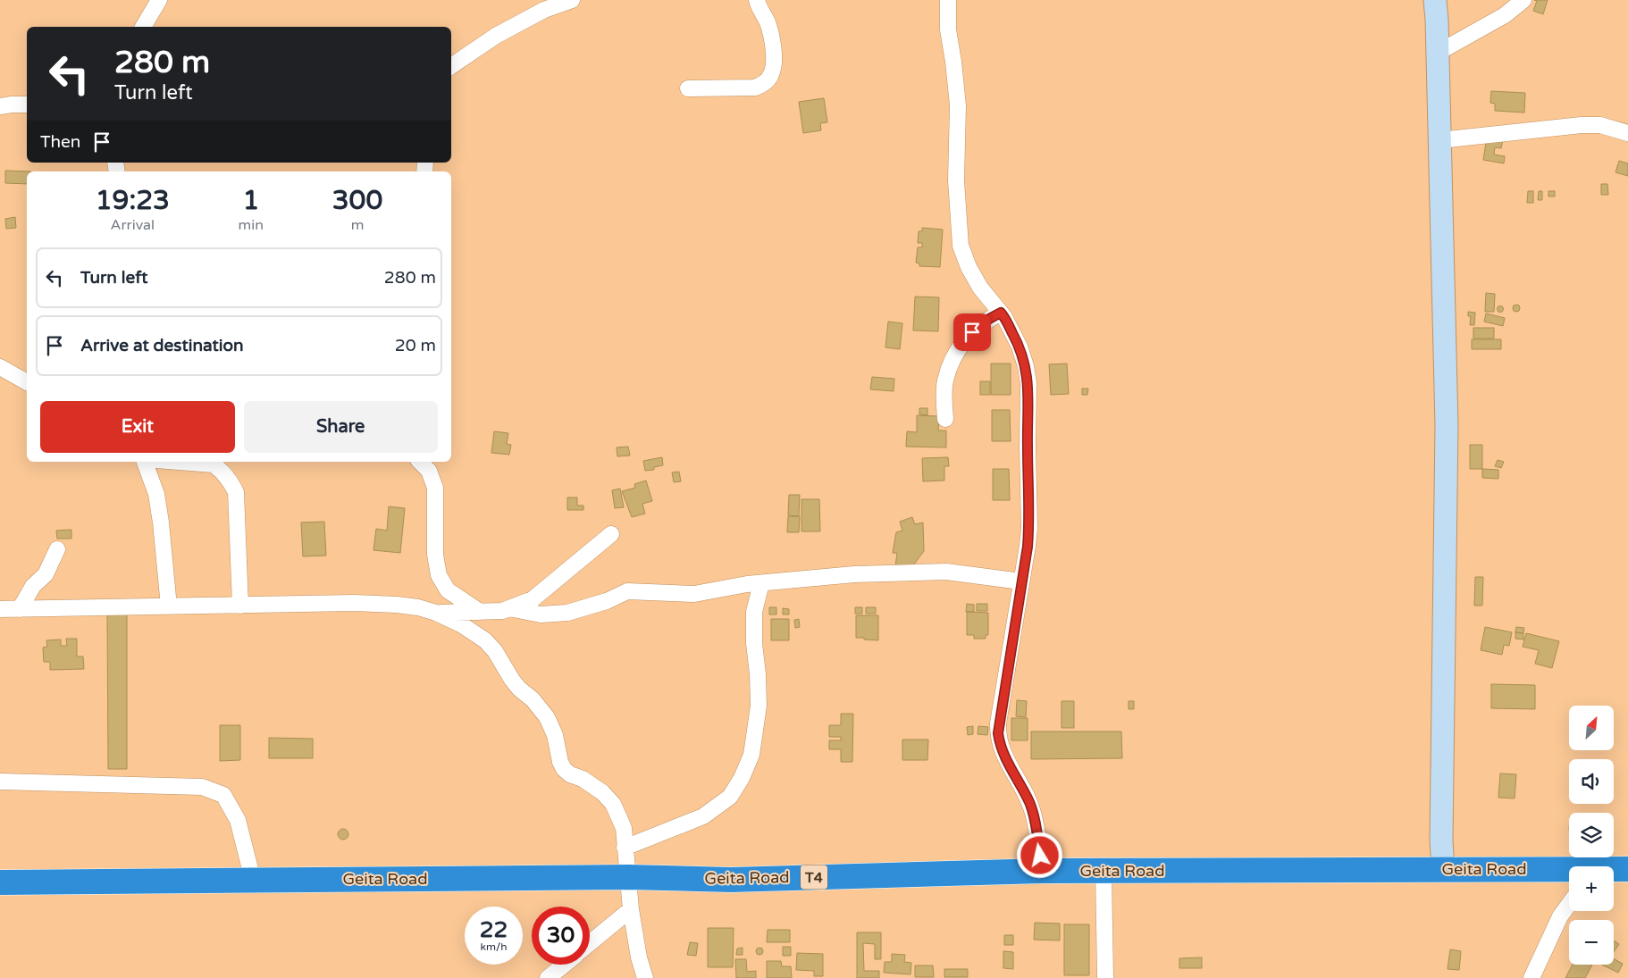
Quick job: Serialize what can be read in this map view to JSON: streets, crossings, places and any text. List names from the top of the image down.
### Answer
{
  "streets": {
    "highway": ["Geita Road", "T4"]
  },
  "north": "top right",
  "page": {
    "turn": ["280 m", "Turn left"],
    "then": "Then",
    "eta": [
      "19:23",
      "Arrival",
      "1",
      "min",
      "300",
      "m"
    ],
    "list": [
      {
        "name": "Turn left",
        "value": "280 m"
      },
      {
        "name": "Arrive at destination",
        "value": "20 m"
      }
    ],
    "buttons": ["Exit", "Share"],
    "map_buttons": ["+", "−"],
    "speed": "22 km/h",
    "limit": "30"
  }
}
